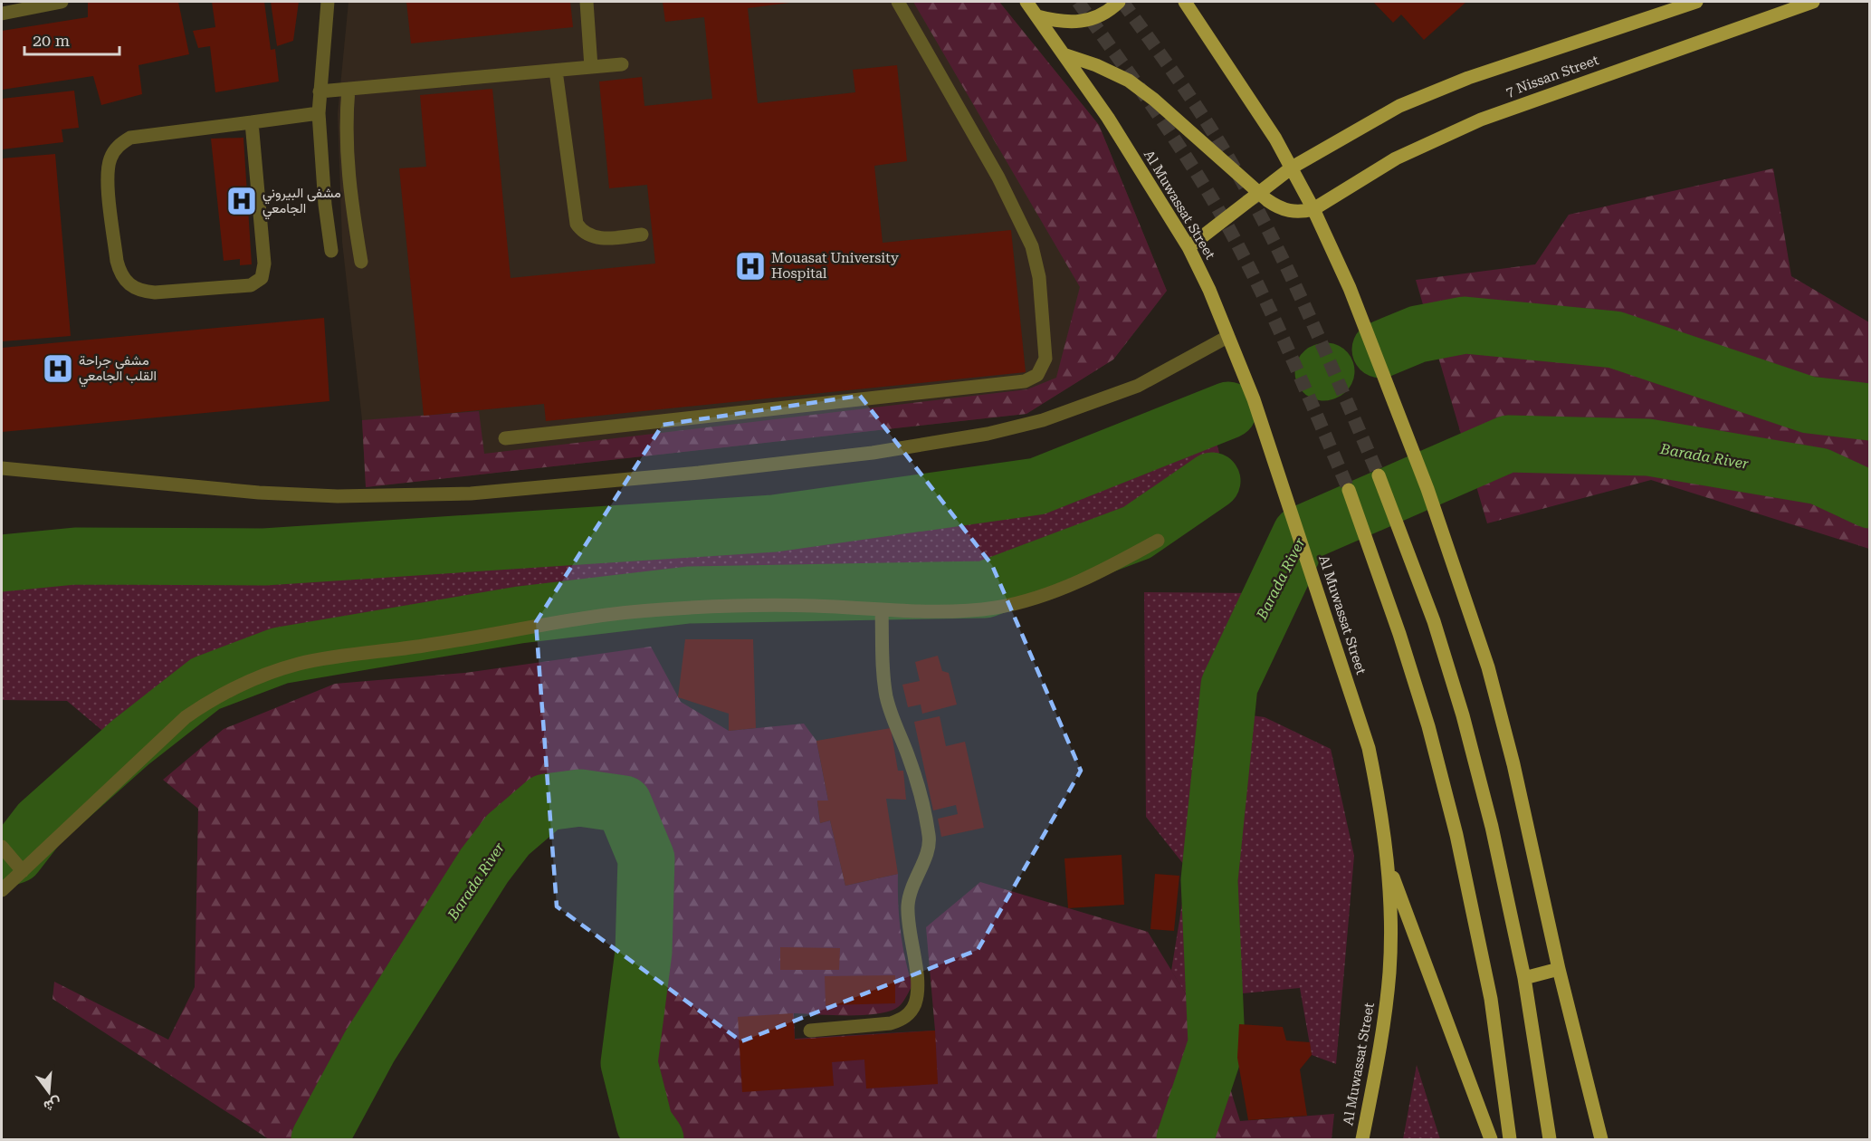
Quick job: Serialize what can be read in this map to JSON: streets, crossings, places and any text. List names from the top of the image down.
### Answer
{
  "streets": {
    "main road": ["7 Nissan Street", "Al Muwassat Street"]
  },
  "crossings": [
    ["7 Nissan Street", "Al Muwassat Street"]
  ],
  "water": ["Barada River"],
  "places": {
    "hospital": ["مشفى البيروني الجامعي", "Mouasat University Hospital", "مشفى جراحة القلب الجامعي"]
  },
  "scale_bar": "20 m",
  "north": "bottom"
}
